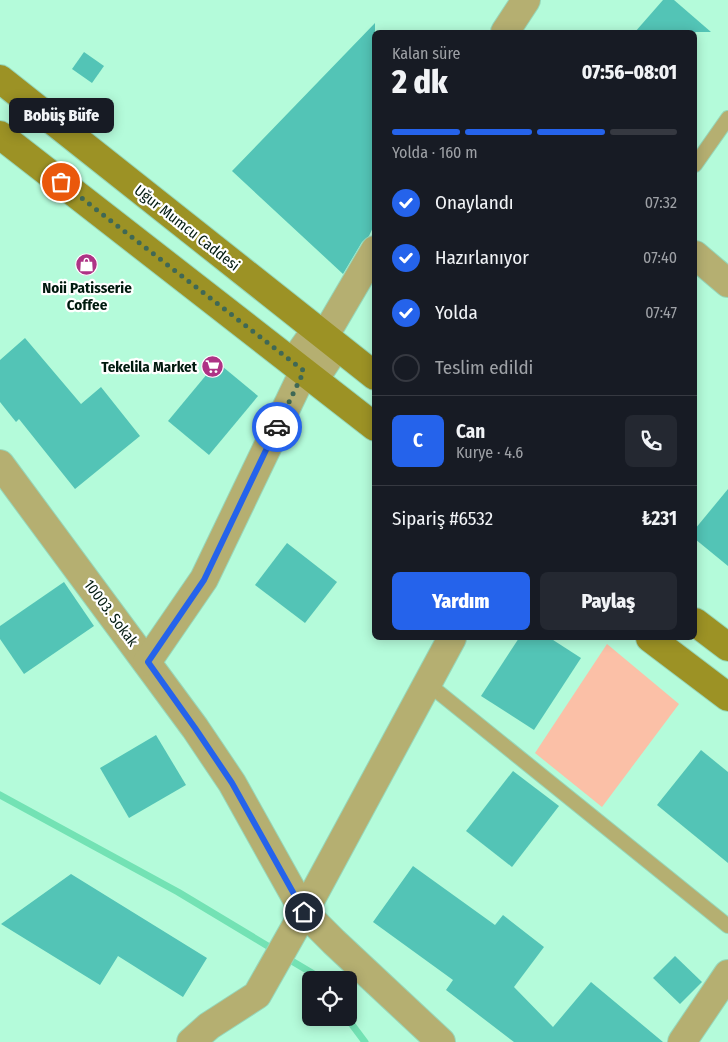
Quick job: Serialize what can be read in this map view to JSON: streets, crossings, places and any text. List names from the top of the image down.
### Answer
{
  "streets": {
    "main road": ["Uğur Mumcu Caddesi"],
    "street": ["10003. Sokak"]
  },
  "places": {
    "other": ["Bobüş Büfe"],
    "shop": ["Noii Patisserie Coffee"],
    "supermarket": ["Tekelila Market"]
  },
  "page": {
    "heading": ["2 dk", "Kalan süre", "07:56–08:01"],
    "panel": [
      "Can",
      "Kurye · 4.6",
      "Sipariş #6532",
      "₺231"
    ],
    "bubble": "Bobüş Büfe",
    "bar": "Yolda · 160 m",
    "list": [
      ["Onaylandı", "07:32"],
      ["Hazırlanıyor", "07:40"],
      ["Yolda", "07:47"],
      "Teslim edildi"
    ],
    "round": "C",
    "buttons": ["Yardım", "Paylaş"]
  }
}
